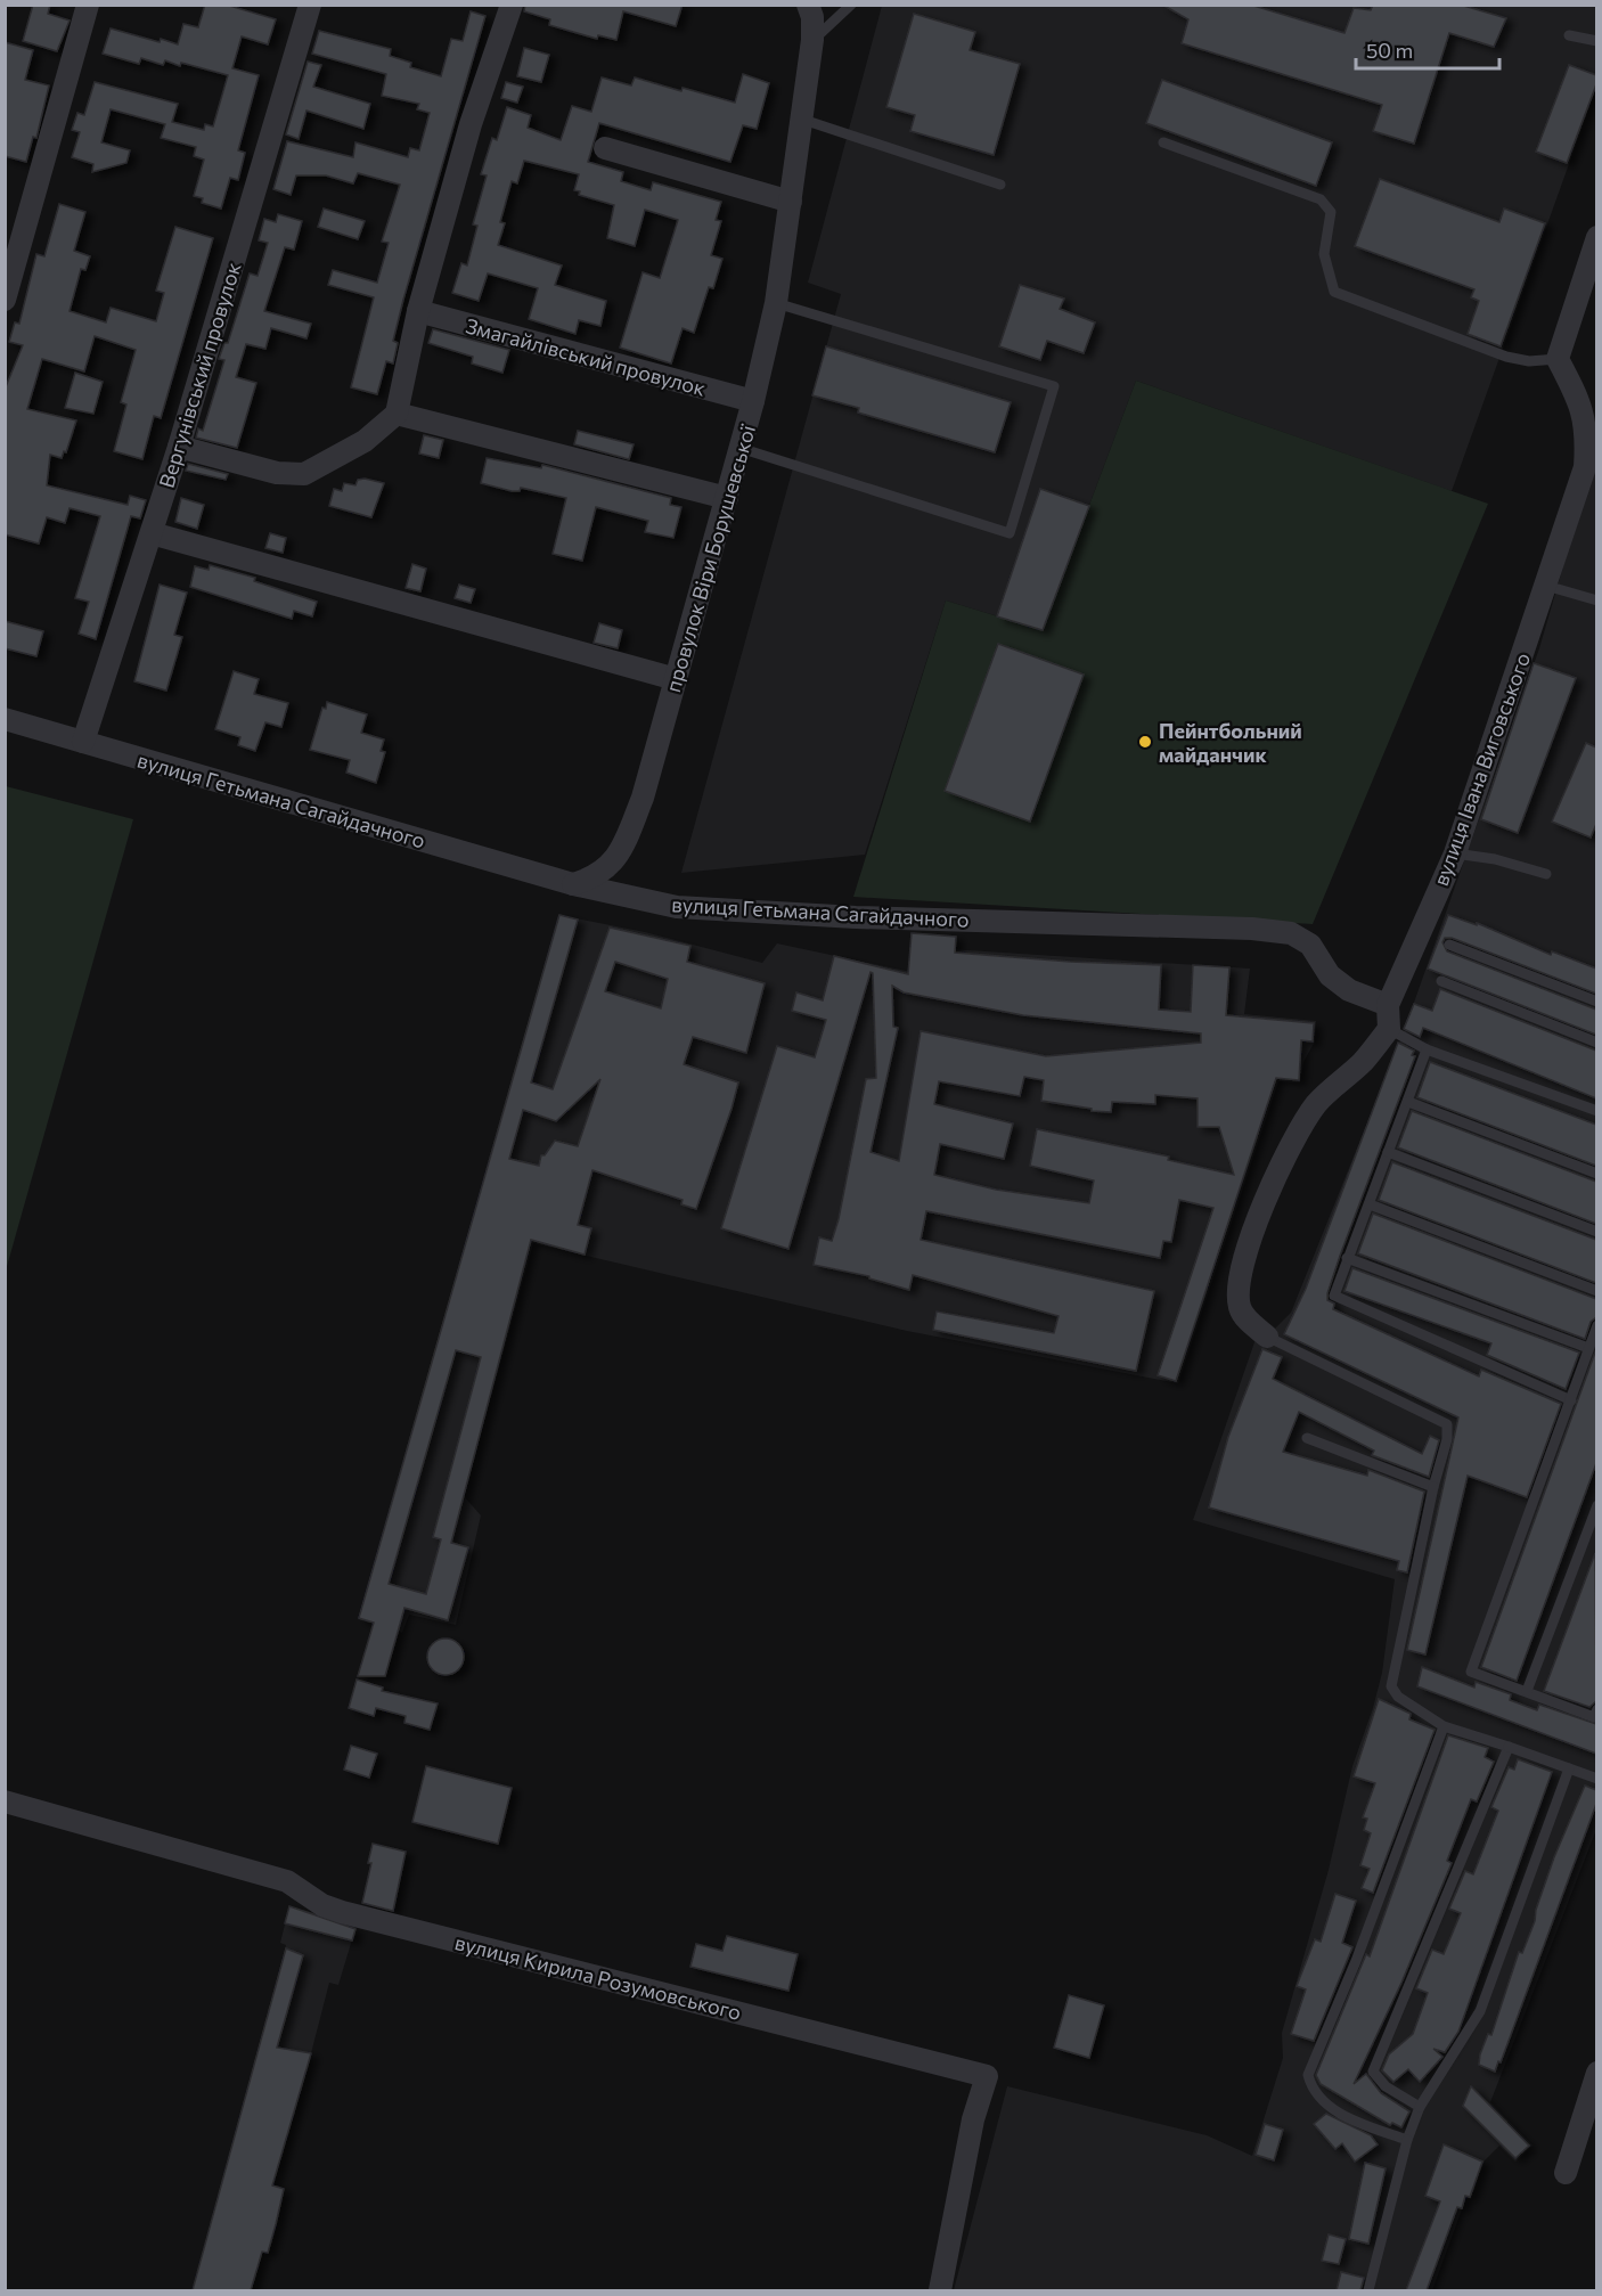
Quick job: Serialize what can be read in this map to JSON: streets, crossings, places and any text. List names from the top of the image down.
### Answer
{
  "streets": {
    "street": [
      "Змагайлівський провулок",
      "Вергунівський провулок",
      "провулок Віри Борушевської",
      "вулиця Івана Виговського",
      "вулиця Гетьмана Сагайдачного",
      "вулиця Кирила Розумовського"
    ]
  },
  "crossings": [
    ["Змагайлівський провулок", "провулок Віри Борушевської"],
    ["Вергунівський провулок", "вулиця Гетьмана Сагайдачного"],
    ["провулок Віри Борушевської", "вулиця Гетьмана Сагайдачного"],
    ["вулиця Івана Виговського", "вулиця Гетьмана Сагайдачного"]
  ],
  "places": ["Пейнтбольний майданчик"],
  "scale_bar": "50 m"
}
